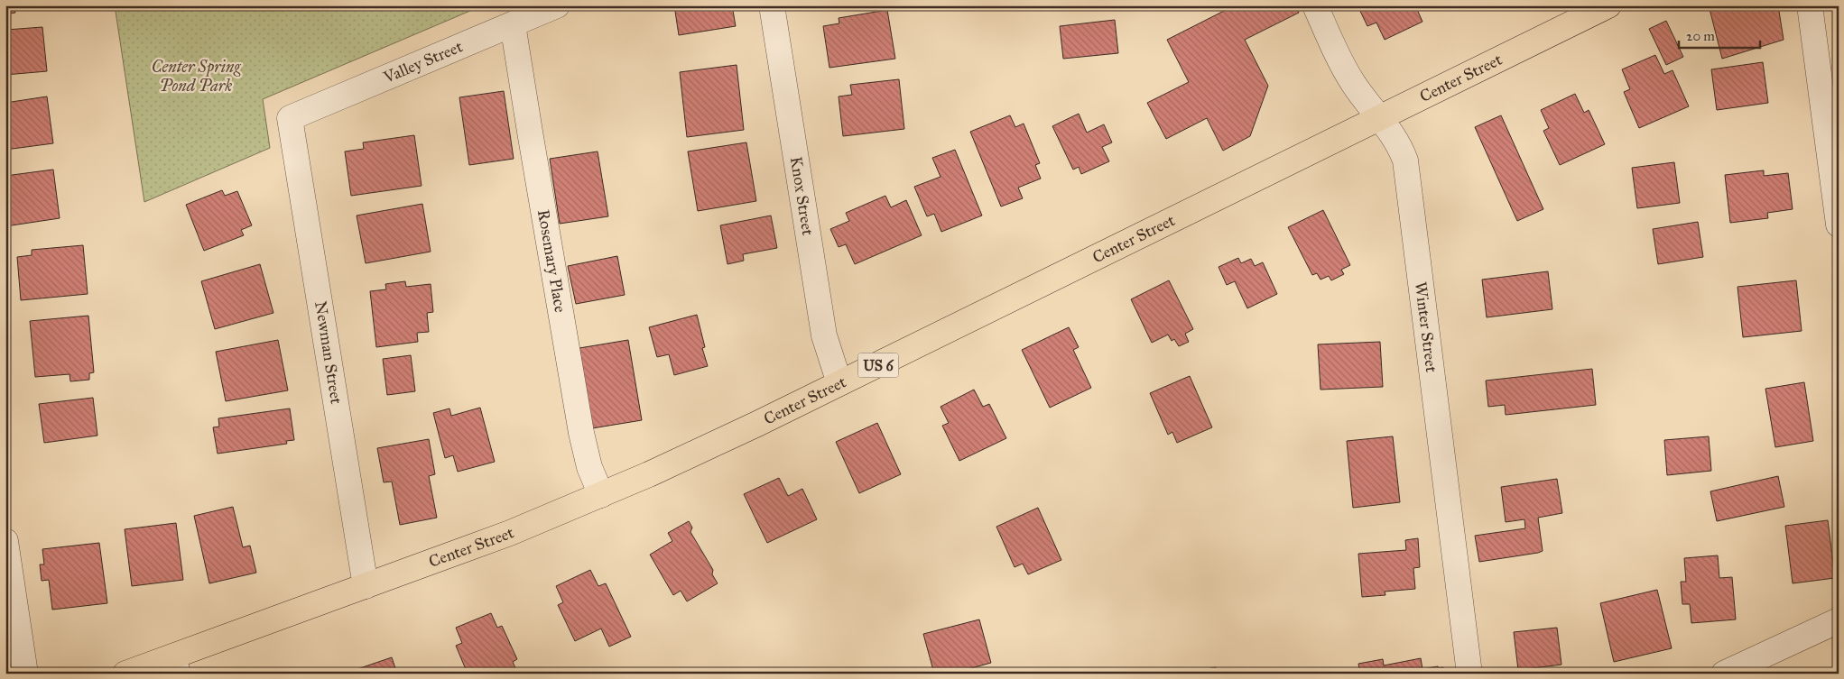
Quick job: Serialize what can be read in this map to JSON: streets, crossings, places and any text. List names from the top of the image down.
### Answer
{
  "streets": {
    "main road": ["Center Street", "US 6"],
    "street": [
      "Valley Street",
      "Knox Street",
      "Rosemary Place",
      "Winter Street",
      "Newman Street"
    ]
  },
  "crossings": [
    ["Valley Street", "Rosemary Place"],
    ["Valley Street", "Newman Street"],
    ["Center Street", "Knox Street"],
    ["Center Street", "Rosemary Place"],
    ["Center Street", "Winter Street"],
    ["Center Street", "Newman Street"]
  ],
  "parks": ["Center Spring Pond Park"],
  "scale_bar": "20 m"
}
